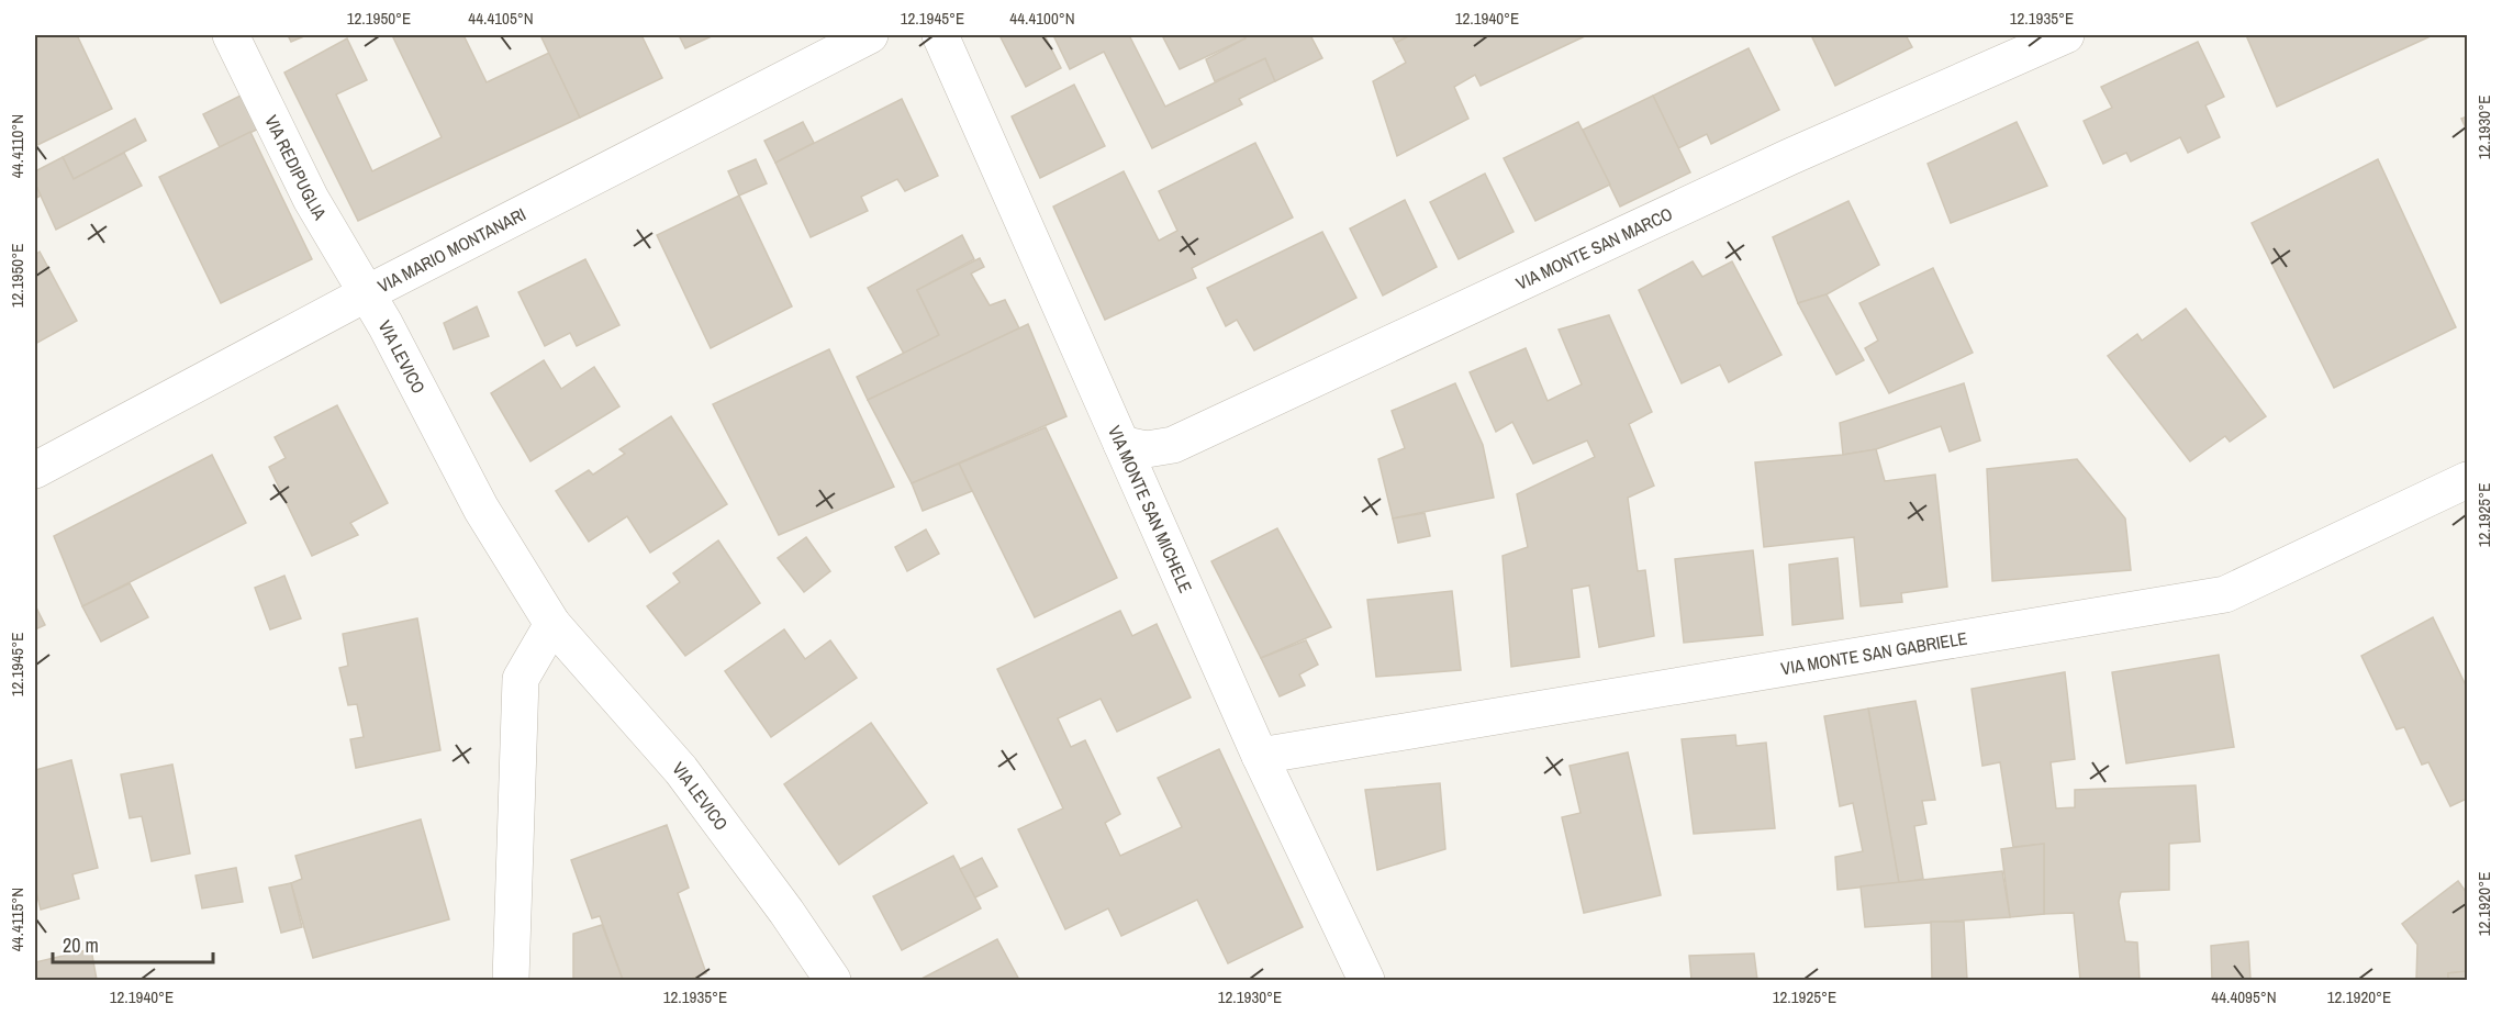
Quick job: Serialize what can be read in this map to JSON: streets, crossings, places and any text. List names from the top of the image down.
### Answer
{
  "streets": {
    "street": [
      "VIA REDIPUGLIA",
      "VIA MONTE SAN MARCO",
      "VIA MARIO MONTANARI",
      "VIA LEVICO",
      "VIA MONTE SAN MICHELE",
      "VIA MONTE SAN GABRIELE"
    ]
  },
  "crossings": [
    ["VIA REDIPUGLIA", "VIA MARIO MONTANARI"],
    ["VIA REDIPUGLIA", "VIA LEVICO"],
    ["VIA MONTE SAN MARCO", "VIA MONTE SAN MICHELE"],
    ["VIA MARIO MONTANARI", "VIA LEVICO"],
    ["VIA MONTE SAN MICHELE", "VIA MONTE SAN GABRIELE"]
  ],
  "scale_bar": "20 m",
  "coordinates": [
    "12.1950°E",
    "44.4105°N",
    "12.1945°E",
    "44.4100°N",
    "12.1940°E",
    "12.1935°E",
    "12.1930°E",
    "44.4110°N",
    "12.1925°E",
    "12.1920°E",
    "44.4115°N",
    "44.4095°N"
  ]
}
